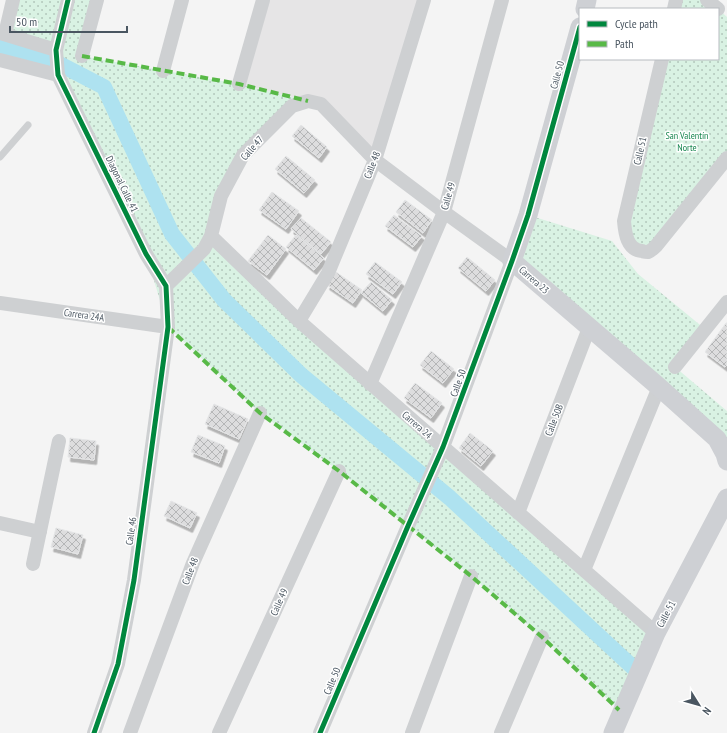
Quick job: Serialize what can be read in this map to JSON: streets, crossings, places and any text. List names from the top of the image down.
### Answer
{
  "streets": {
    "street": [
      "Calle 50",
      "Calle 47",
      "Calle 51",
      "Calle 48",
      "Diagonal Calle 41",
      "Calle 49",
      "Carrera 23",
      "Carrera 24A",
      "Calle 50B",
      "Carrera 24",
      "Calle 46"
    ]
  },
  "crossings": [
    ["Calle 50", "Carrera 23"],
    ["Calle 50", "Carrera 24"],
    ["Calle 47", "Carrera 23"],
    ["Calle 47", "Carrera 24"],
    ["Calle 51", "Carrera 24"],
    ["Calle 48", "Carrera 23"],
    ["Calle 48", "Carrera 24"],
    ["Diagonal Calle 41", "Carrera 24A"],
    ["Diagonal Calle 41", "Calle 46"],
    ["Calle 49", "Carrera 23"],
    ["Calle 49", "Carrera 24"],
    ["Carrera 23", "Calle 50B"],
    ["Carrera 24A", "Calle 46"],
    ["Calle 50B", "Carrera 24"]
  ],
  "parks": ["San Valentín Norte"],
  "legend": ["Cycle path", "Path"],
  "scale_bar": "50 m",
  "north": "bottom right"
}
